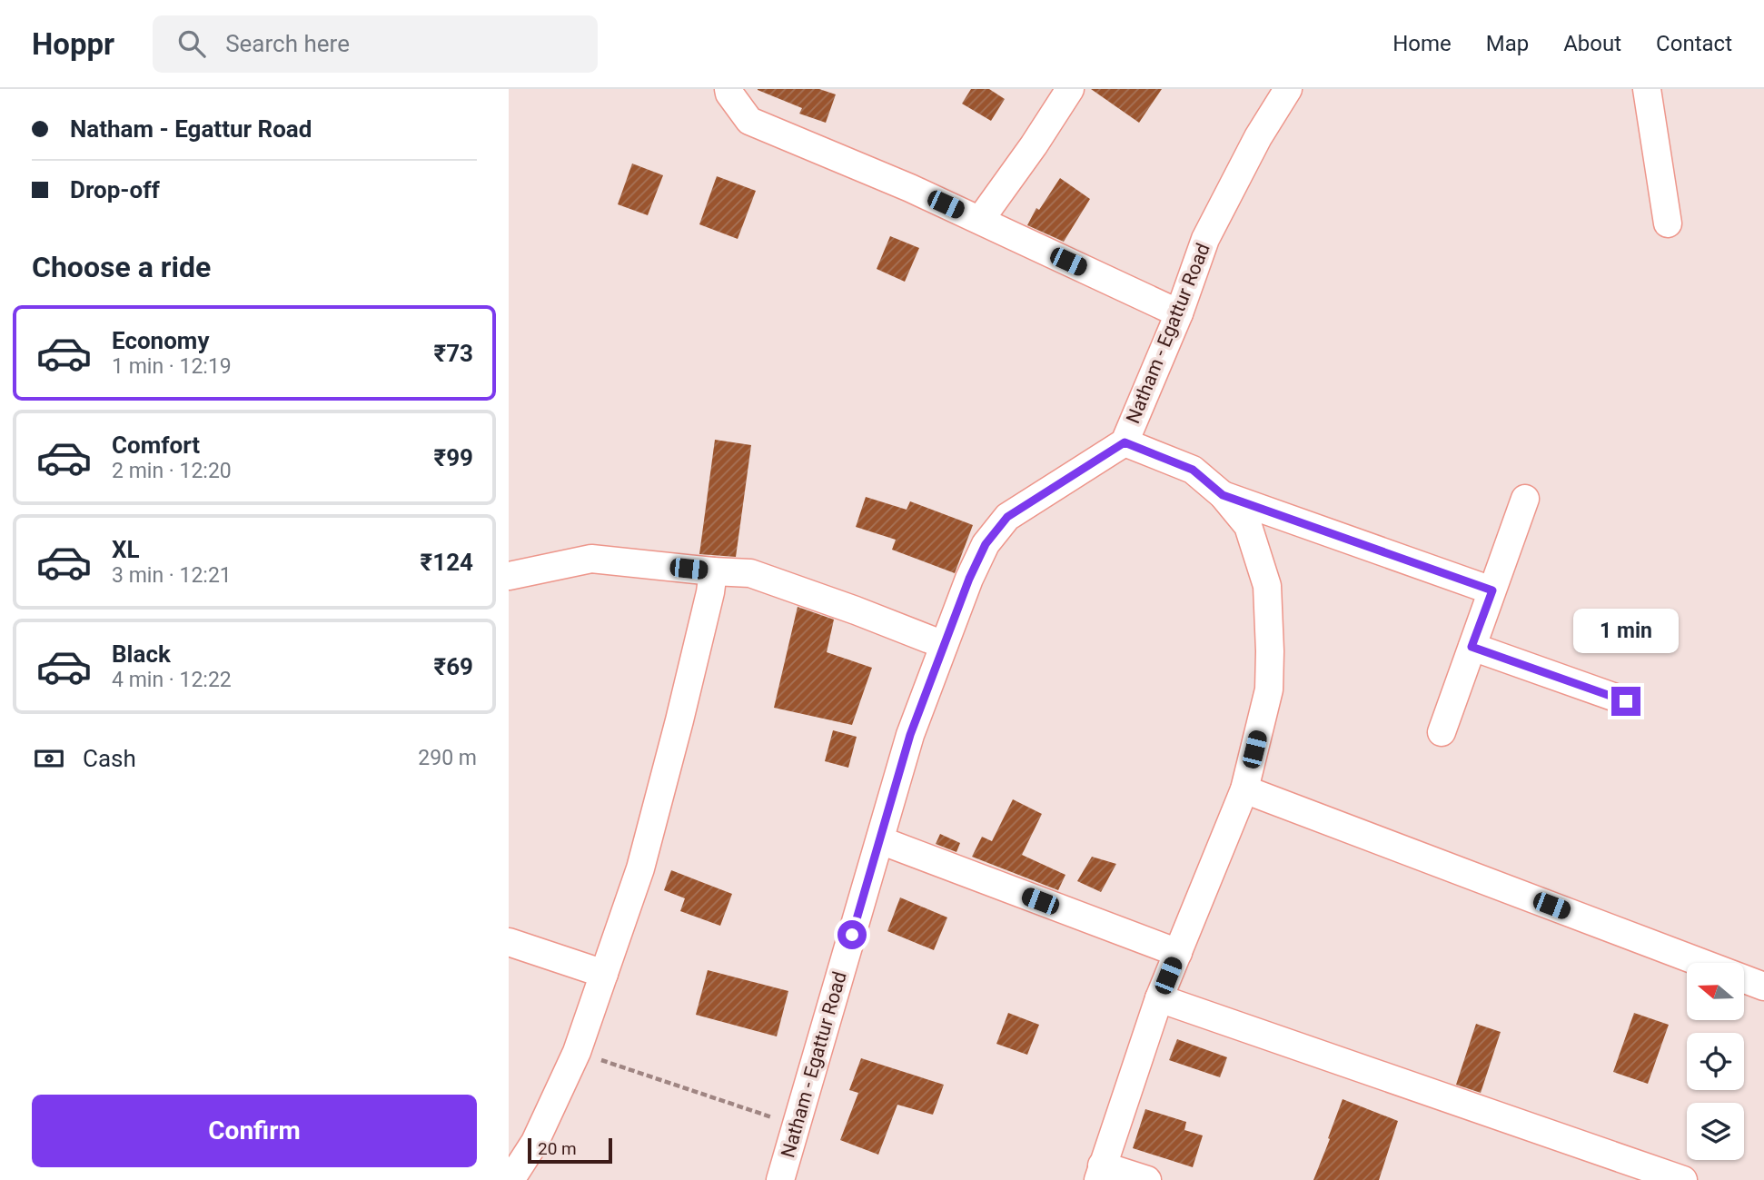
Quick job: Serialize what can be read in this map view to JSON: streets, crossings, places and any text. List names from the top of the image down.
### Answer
{
  "streets": {
    "street": ["Natham - Egattur Road"]
  },
  "scale_bar": "20 m",
  "north": "left",
  "page": {
    "header": "Hoppr",
    "search": "Search here",
    "nav": [
      "Home",
      "Map",
      "About",
      "Contact"
    ],
    "banner": ["Natham - Egattur Road", "Drop-off"],
    "heading": "Choose a ride",
    "list": [
      {
        "name": "Economy",
        "note": "1 min · 12:19",
        "value": "₹73"
      },
      {
        "name": "Comfort",
        "note": "2 min · 12:20",
        "value": "₹99"
      },
      {
        "name": "XL",
        "note": "3 min · 12:21",
        "value": "₹124"
      },
      {
        "name": "Black",
        "note": "4 min · 12:22",
        "value": "₹69"
      }
    ],
    "bubble": "1 min",
    "pay": ["Cash", "290 m"],
    "buttons": "Confirm",
    "scale": "20 m"
  }
}
